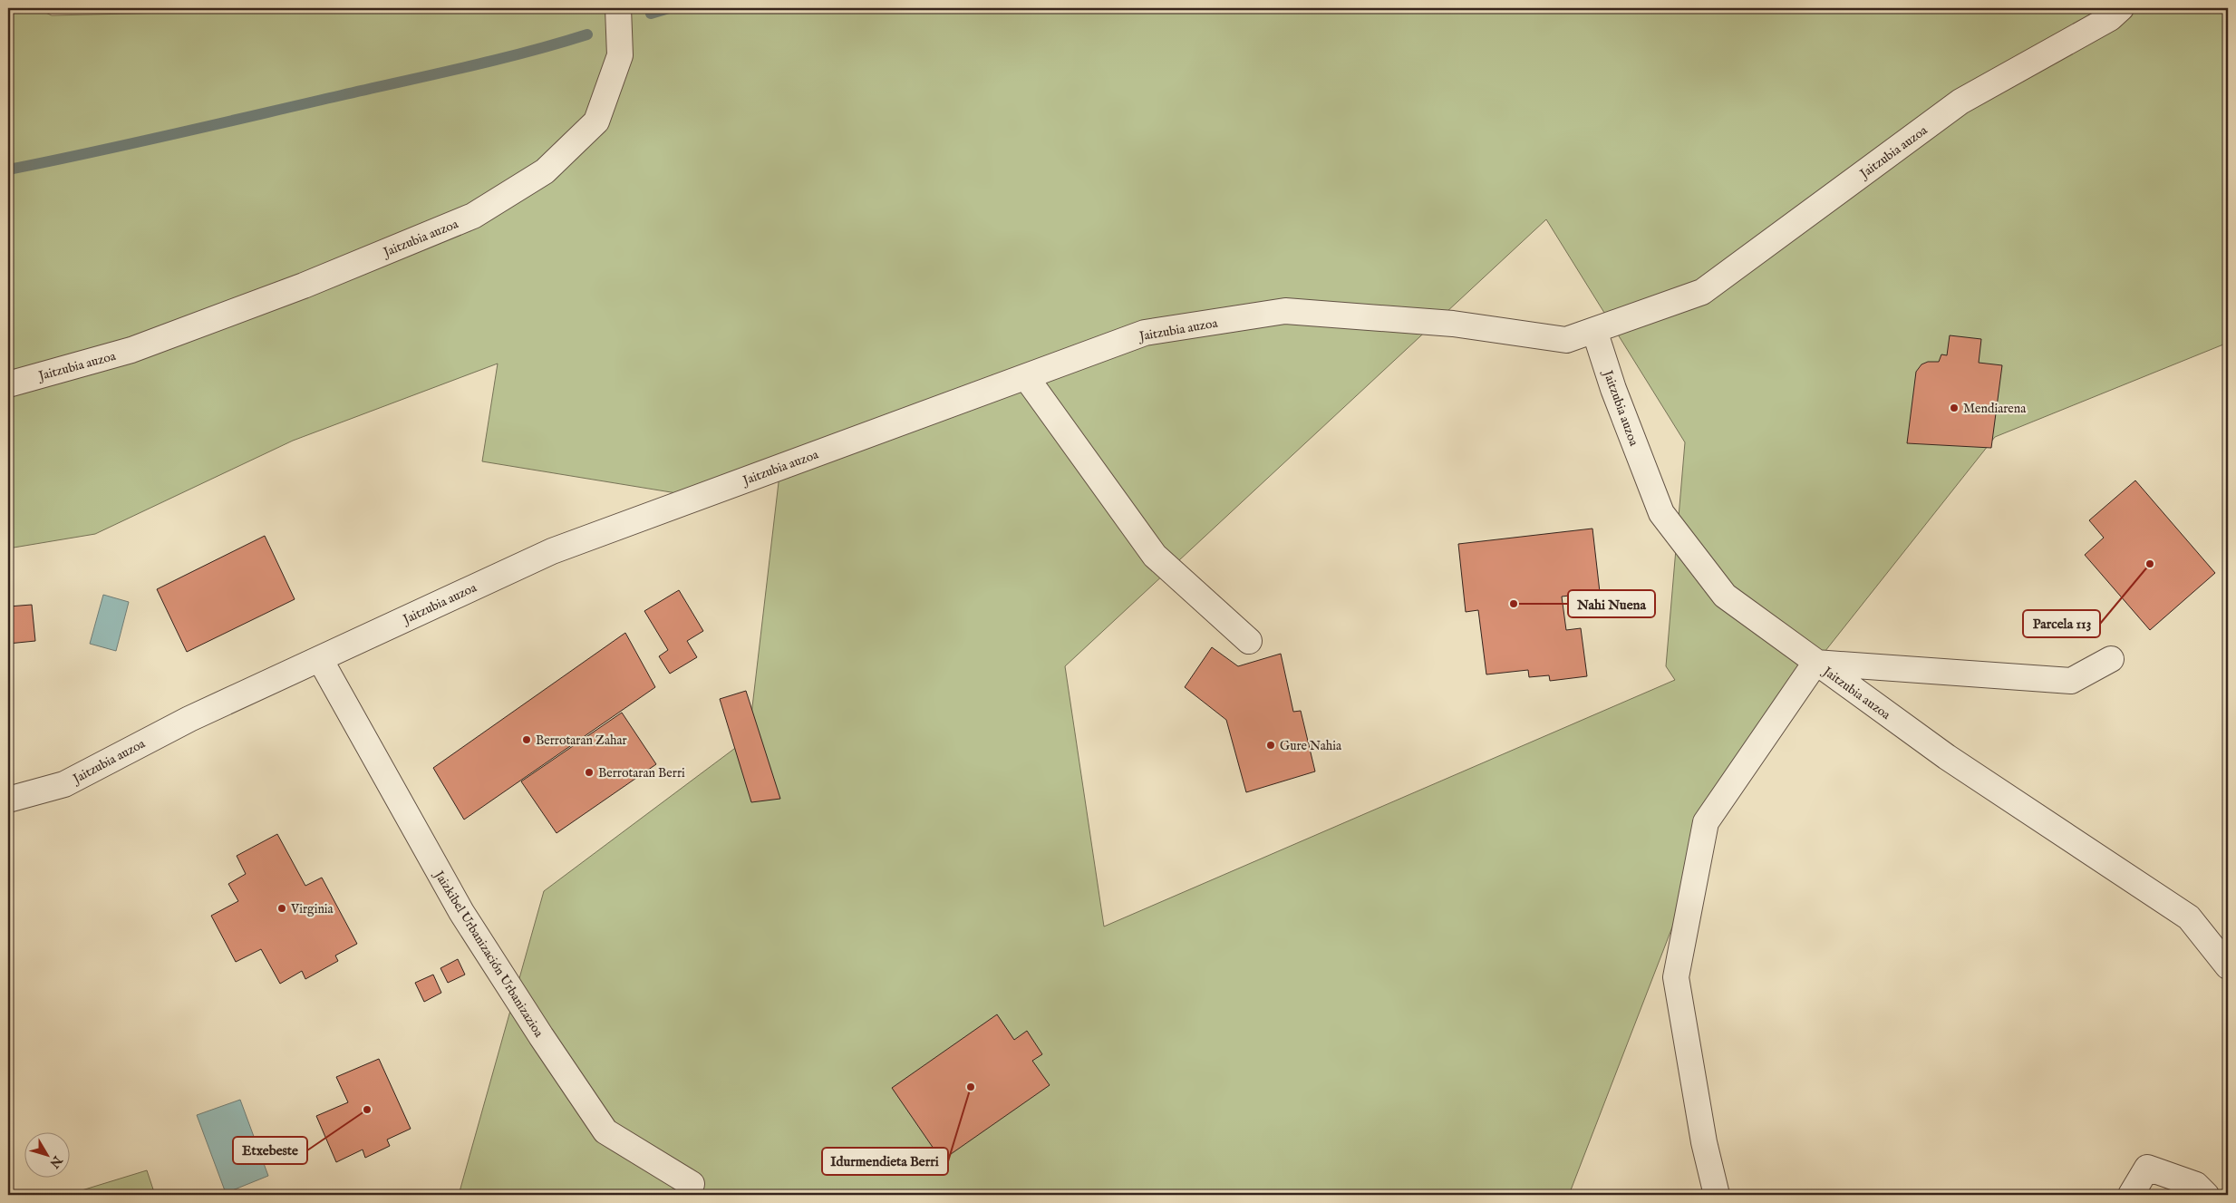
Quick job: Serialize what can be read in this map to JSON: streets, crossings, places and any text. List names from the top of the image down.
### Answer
{
  "streets": {
    "street": ["Jaitzubia auzoa", "Jaizkibel Urbanización Urbanizazioa"]
  },
  "crossings": [
    ["Jaitzubia auzoa", "Jaizkibel Urbanización Urbanizazioa"]
  ],
  "places": [
    "Mendiarena",
    "Parcela 113",
    "Nahi Nuena",
    "Berrotaran Zahar",
    "Gure Nahia",
    "Berrotaran Berri",
    "Virginia",
    "Idurmendieta Berri",
    "Etxebeste"
  ],
  "north": "bottom right"
}
